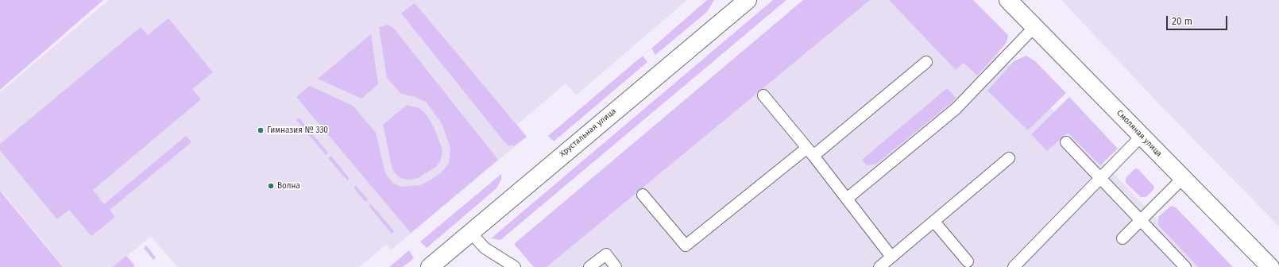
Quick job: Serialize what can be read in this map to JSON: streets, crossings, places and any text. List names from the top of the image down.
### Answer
{
  "streets": {
    "street": ["Хрустальная улица", "Смоляная улица"]
  },
  "places": ["Гимназия № 330", "Волна"],
  "scale_bar": "20 m"
}
